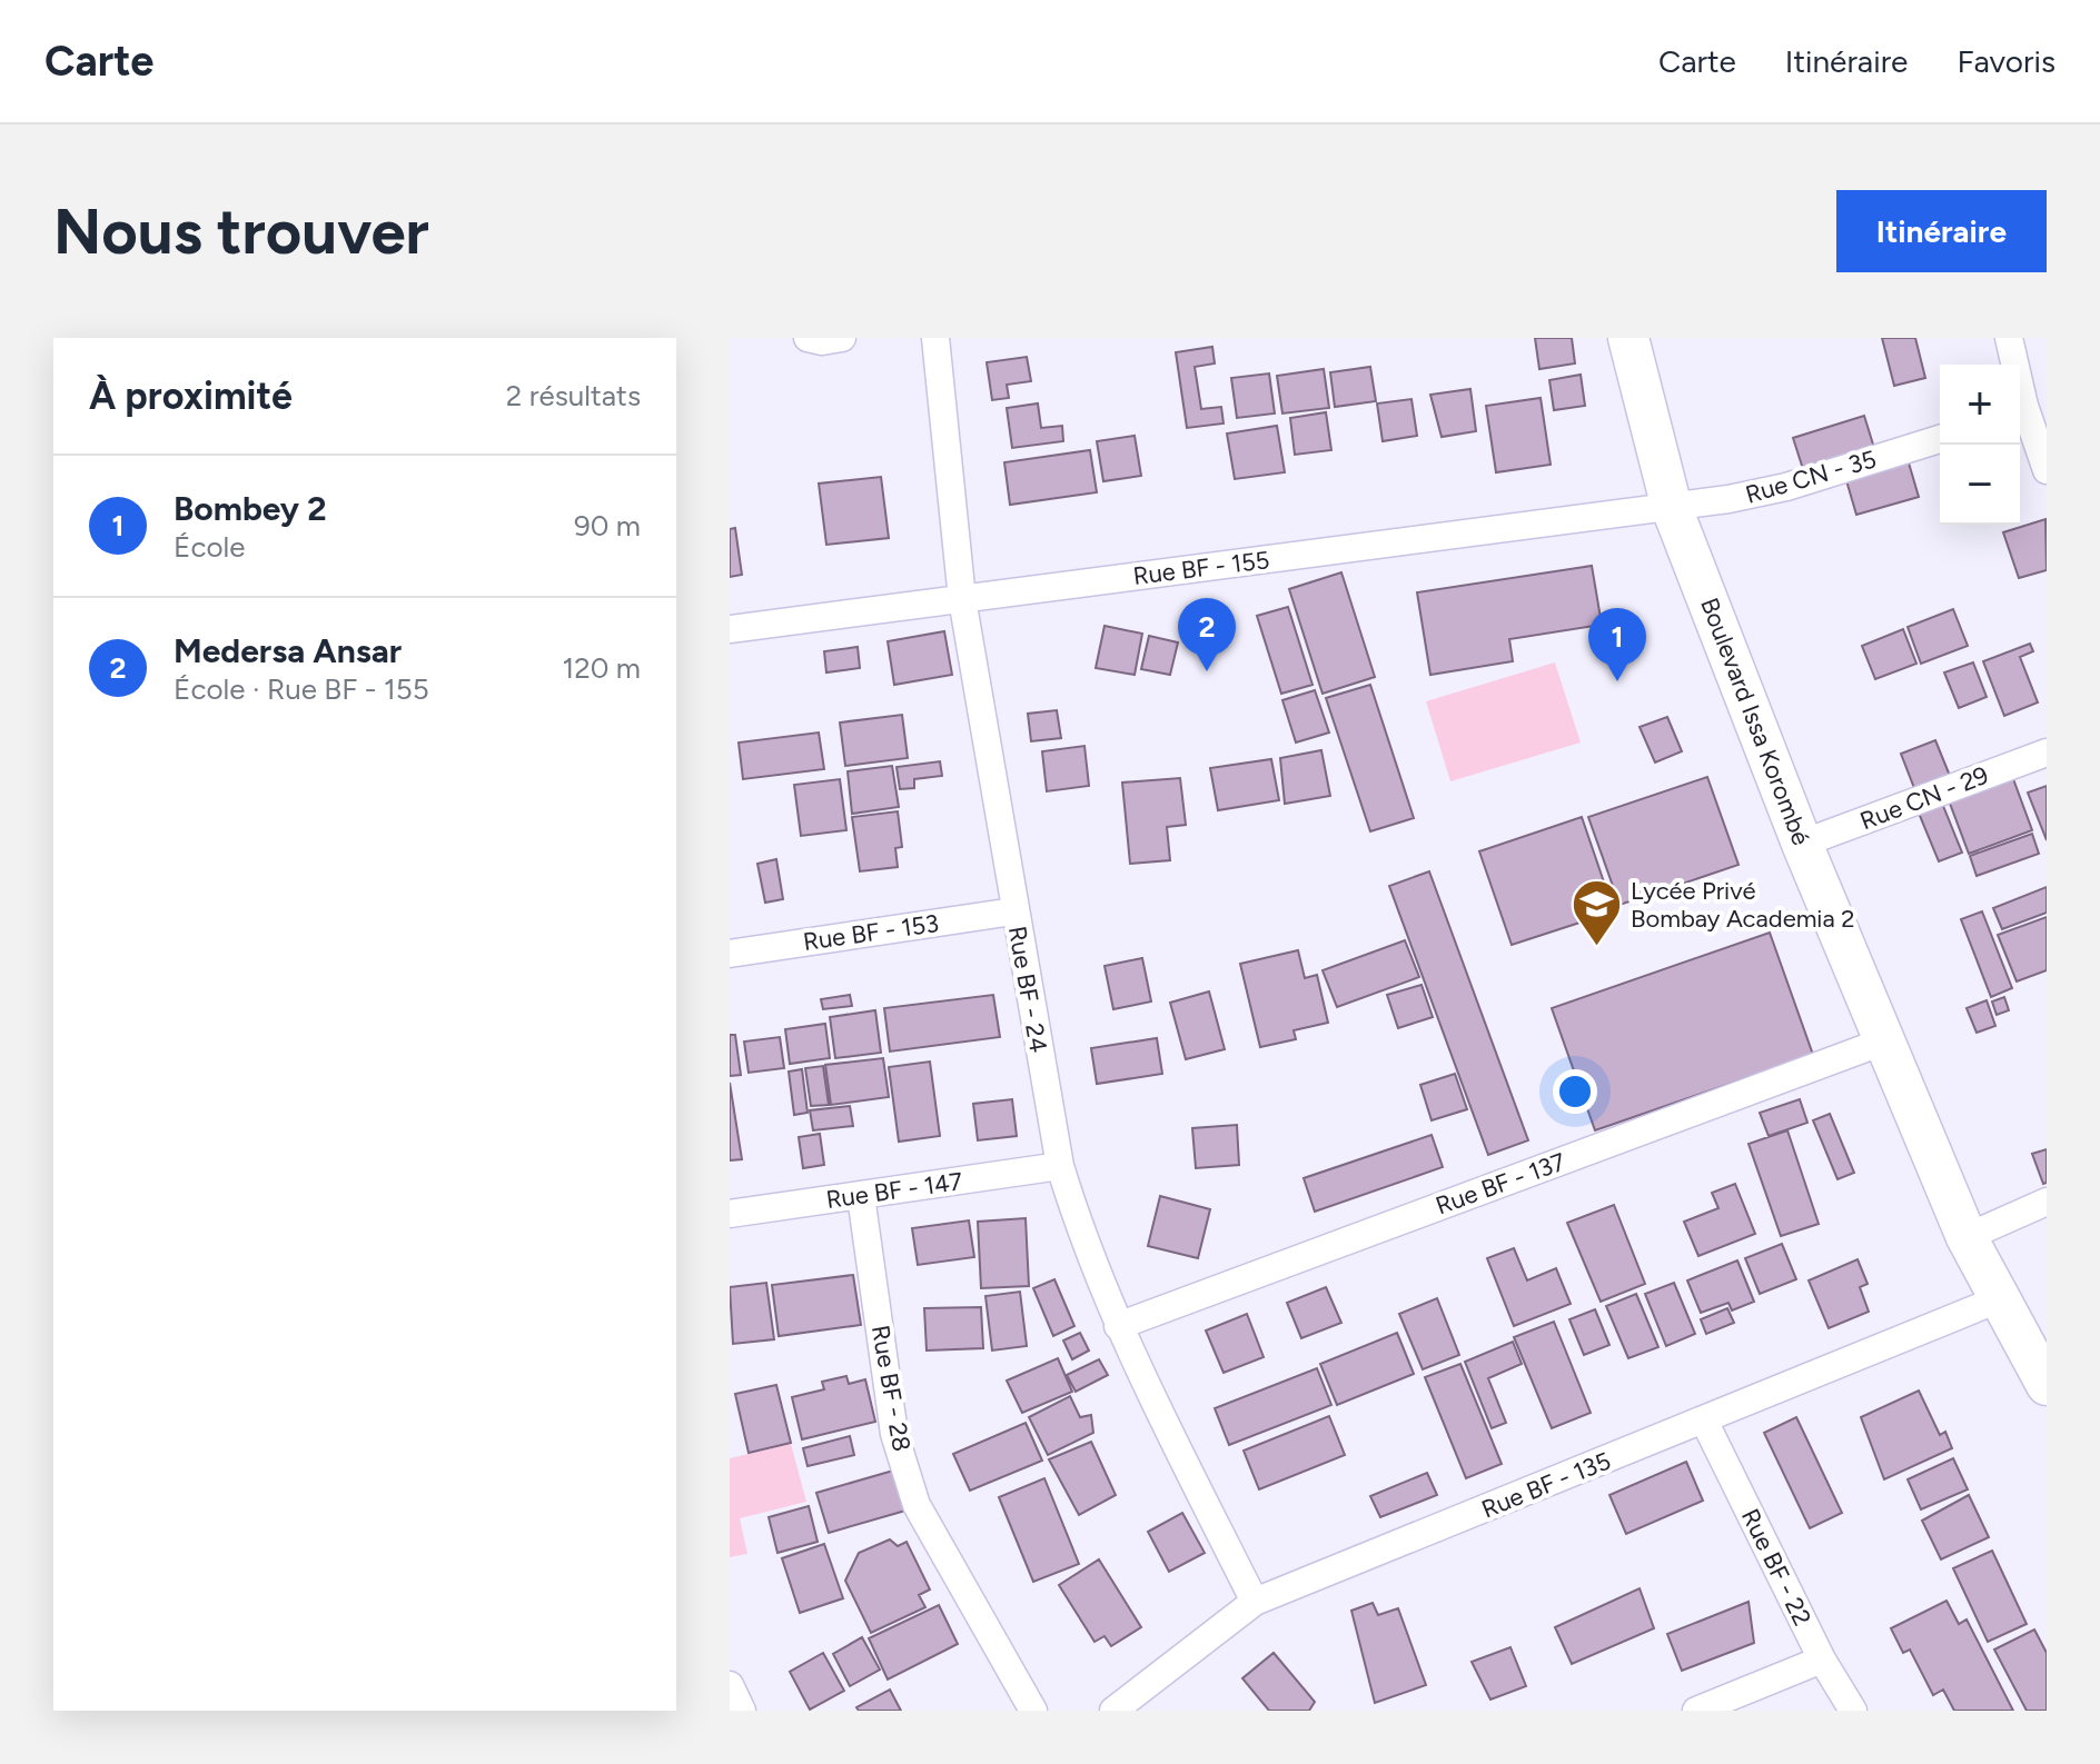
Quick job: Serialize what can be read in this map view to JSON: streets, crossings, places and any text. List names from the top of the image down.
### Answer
{
  "streets": {
    "street": [
      "Rue CN - 35",
      "Rue BF - 155",
      "Boulevard Issa Korombé",
      "Rue CN - 29",
      "Rue BF - 153",
      "Rue BF - 24",
      "Rue BF - 137",
      "Rue BF - 147",
      "Rue BF - 28",
      "Rue BF - 135",
      "Rue BF - 22"
    ]
  },
  "crossings": [
    ["Rue CN - 35", "Rue BF - 155"],
    ["Rue CN - 35", "Boulevard Issa Korombé"],
    ["Rue BF - 155", "Boulevard Issa Korombé"],
    ["Rue BF - 155", "Rue BF - 24"],
    ["Boulevard Issa Korombé", "Rue CN - 29"],
    ["Boulevard Issa Korombé", "Rue BF - 137"],
    ["Boulevard Issa Korombé", "Rue BF - 135"],
    ["Rue BF - 153", "Rue BF - 24"],
    ["Rue BF - 24", "Rue BF - 137"],
    ["Rue BF - 24", "Rue BF - 147"],
    ["Rue BF - 24", "Rue BF - 135"],
    ["Rue BF - 147", "Rue BF - 28"],
    ["Rue BF - 135", "Rue BF - 22"]
  ],
  "places": {
    "school or university": ["Lycée Privé Bombay Academia 2"]
  },
  "page": {
    "header": "Carte",
    "nav": ["Carte", "Itinéraire", "Favoris"],
    "buttons": "Itinéraire",
    "title": "Nous trouver",
    "heading": ["À proximité", "2 résultats"],
    "map_buttons": ["+", "−"],
    "list": [
      {
        "mark": "1",
        "name": "Bombey 2",
        "note": "École",
        "value": "90 m"
      },
      {
        "mark": "2",
        "name": "Medersa Ansar",
        "note": "École · Rue BF - 155",
        "value": "120 m"
      }
    ],
    "pins": ["2", "1"]
  }
}
